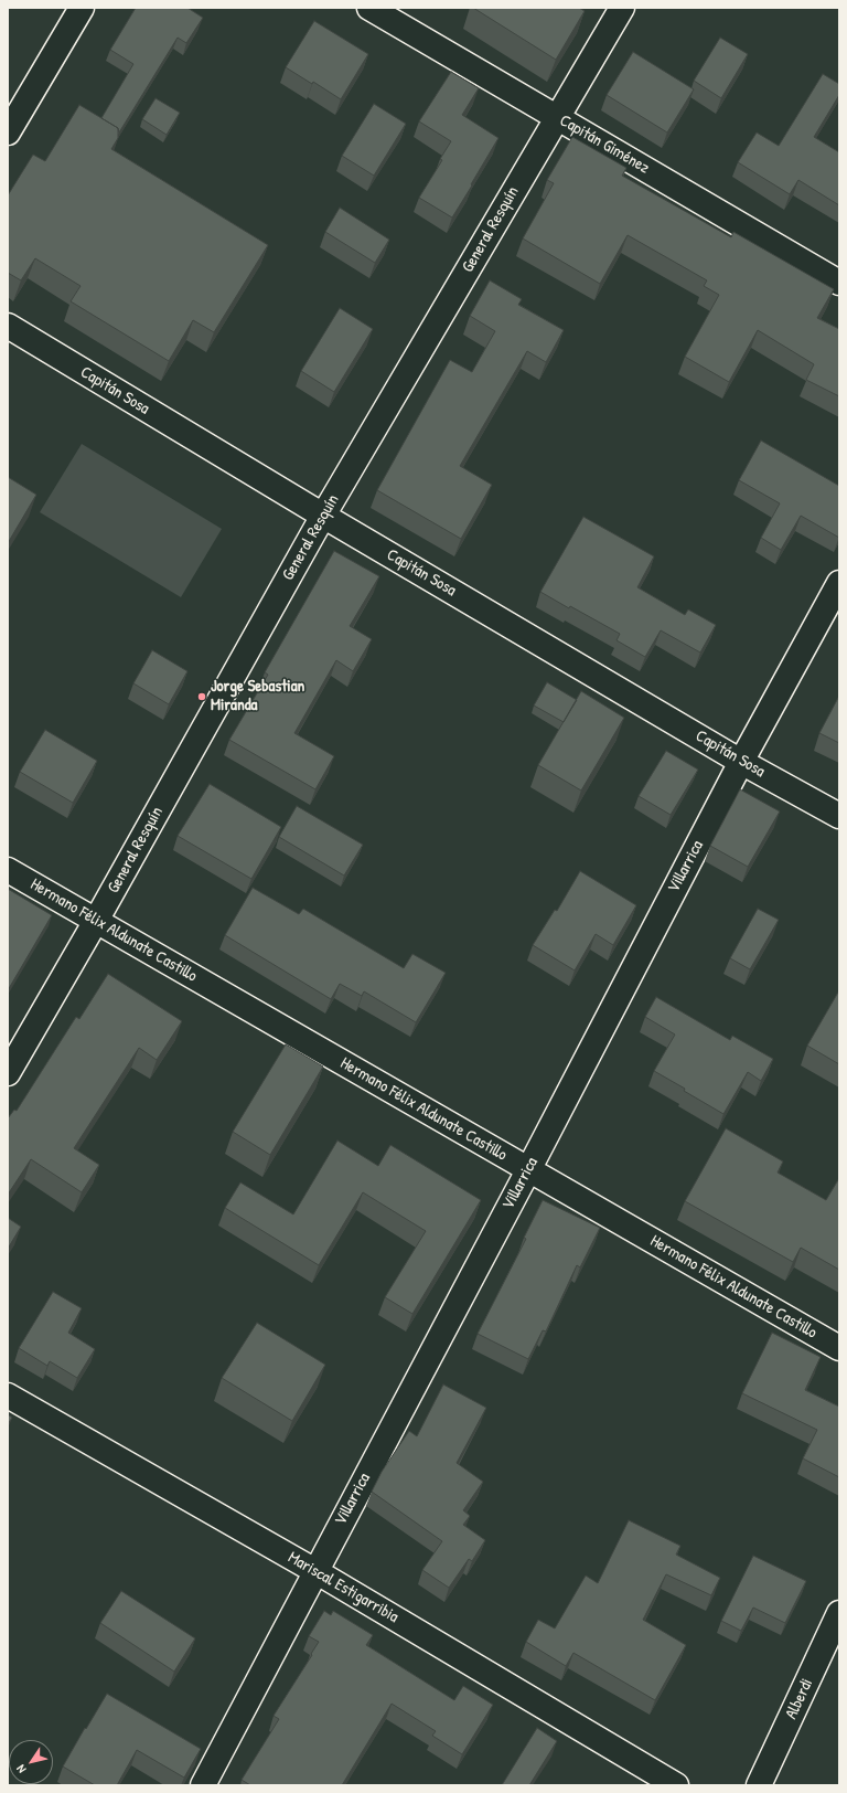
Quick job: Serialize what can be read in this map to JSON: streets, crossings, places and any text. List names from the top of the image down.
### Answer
{
  "streets": {
    "street": [
      "Capitán Giménez",
      "General Resquín",
      "Capitán Sosa",
      "Villarrica",
      "Hermano Félix Aldunate Castillo",
      "Mariscal Estigarribia",
      "Alberdi"
    ]
  },
  "crossings": [
    ["Capitán Giménez", "General Resquín"],
    ["General Resquín", "Capitán Sosa"],
    ["General Resquín", "Hermano Félix Aldunate Castillo"],
    ["Capitán Sosa", "Villarrica"],
    ["Villarrica", "Hermano Félix Aldunate Castillo"],
    ["Villarrica", "Mariscal Estigarribia"]
  ],
  "places": ["Jorge Sebastian Miranda"],
  "north": "bottom left"
}
